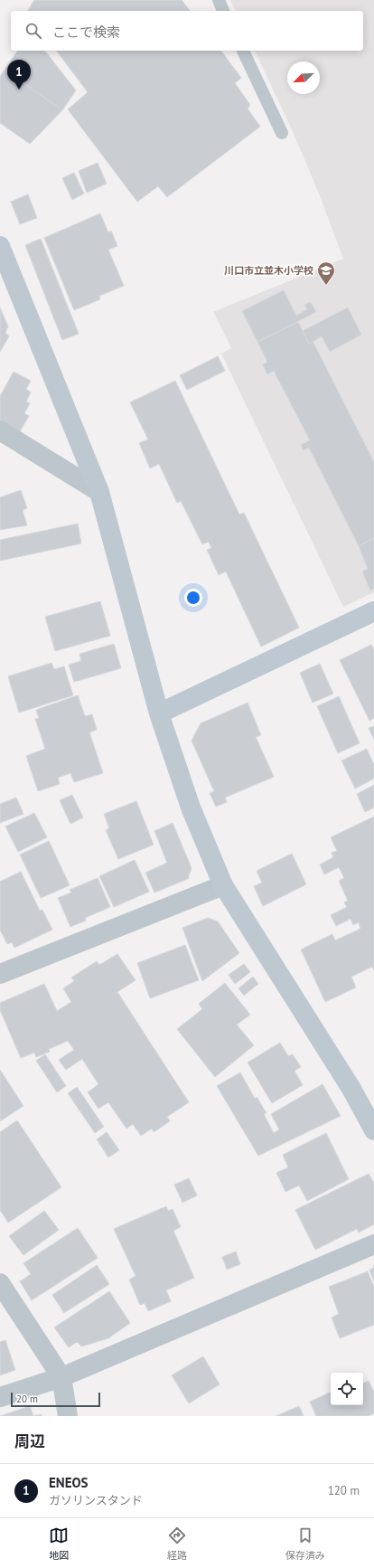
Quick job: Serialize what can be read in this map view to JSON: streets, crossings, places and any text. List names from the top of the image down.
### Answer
{
  "places": {
    "school or university": ["川口市立並木小学校"]
  },
  "scale_bar": "20 m",
  "north": "bottom left",
  "page": {
    "search": "ここで検索",
    "pins": "1",
    "scale": "20 m",
    "heading": "周辺",
    "list": [
      {
        "mark": "1",
        "name": "ENEOS",
        "note": "ガソリンスタンド",
        "value": "120 m"
      }
    ],
    "nav": ["地図", "経路", "保存済み"]
  }
}
